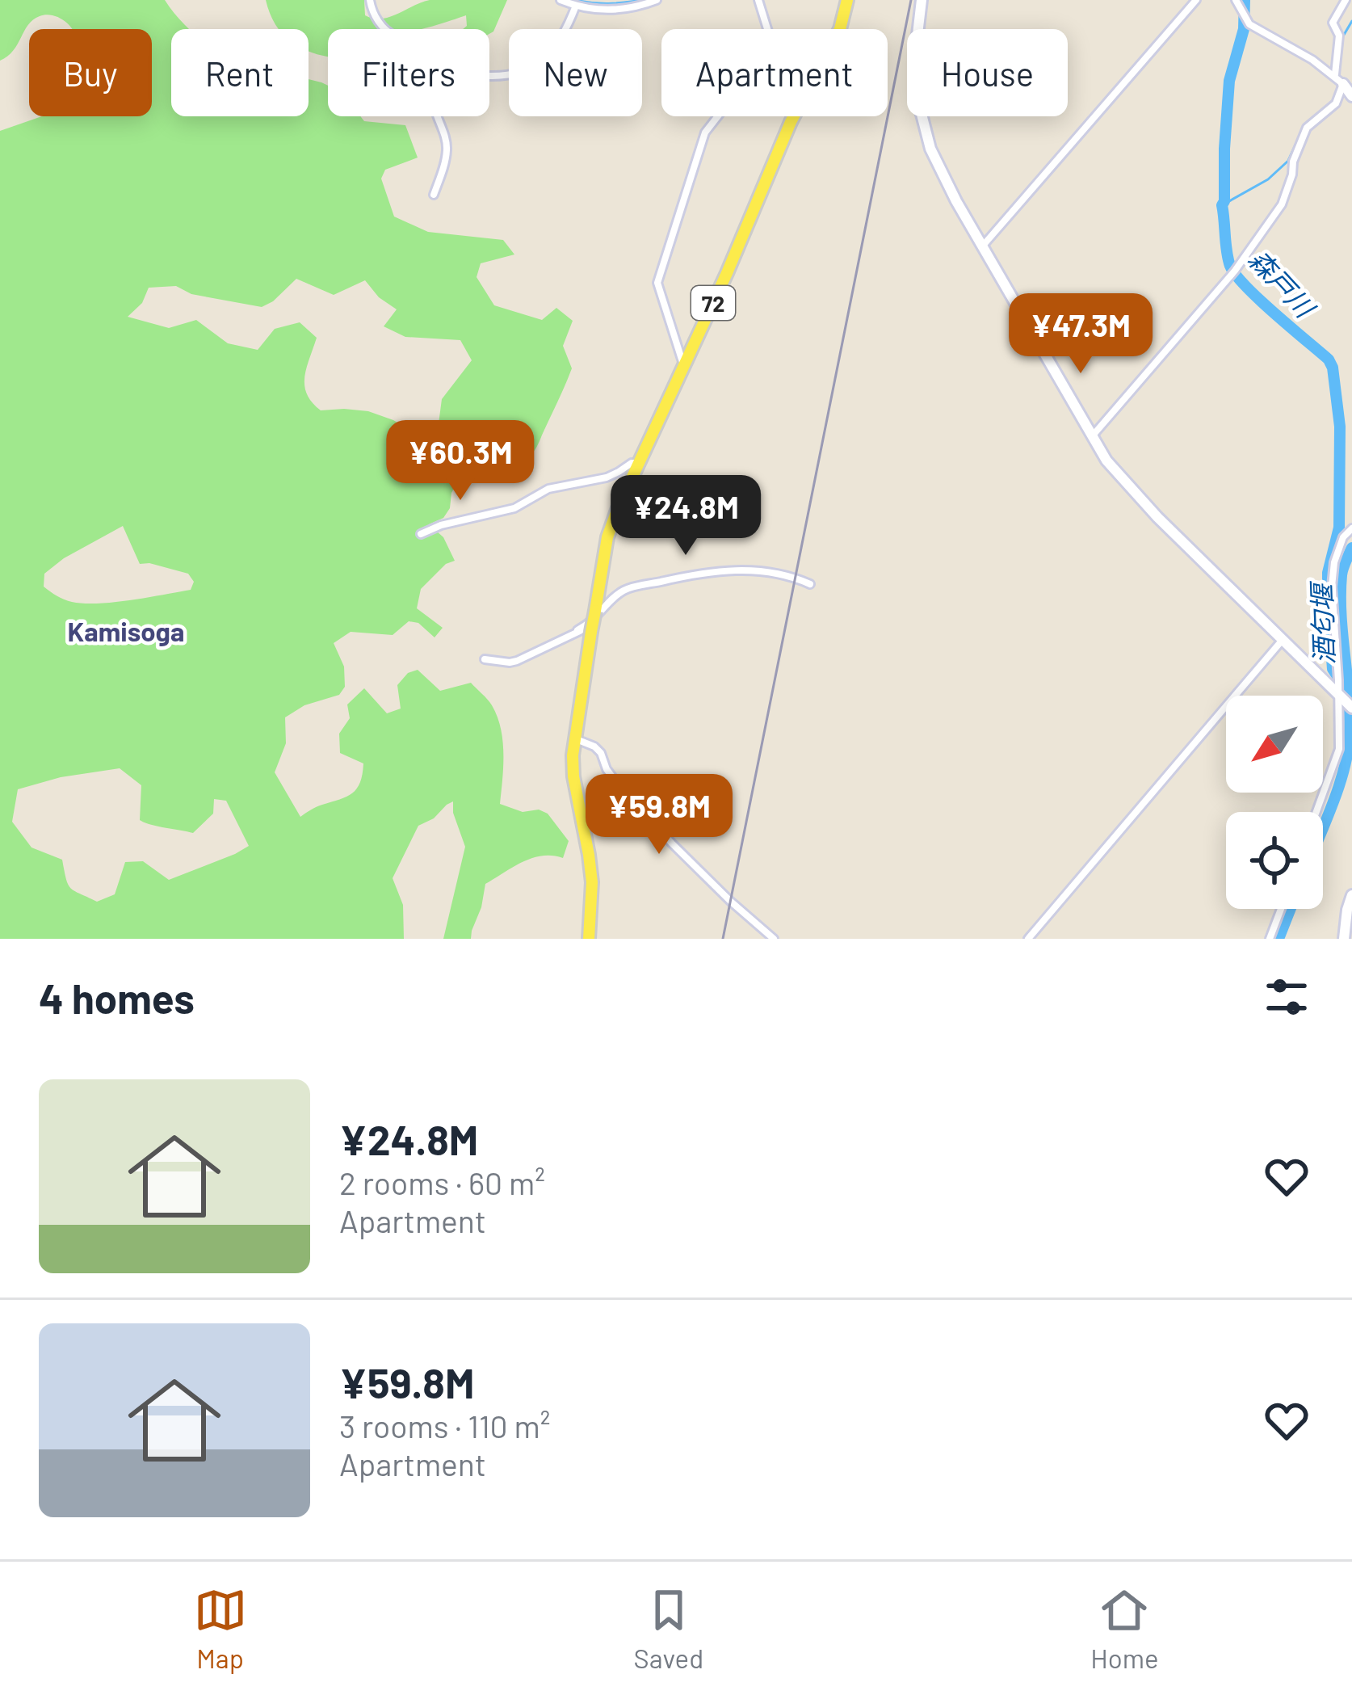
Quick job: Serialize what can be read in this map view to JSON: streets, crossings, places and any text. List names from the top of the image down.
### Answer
{
  "streets": {
    "main road": ["72"]
  },
  "districts": ["Kamisoga"],
  "water": ["森戸川", "酒匂堰"],
  "north": "bottom left",
  "page": {
    "chip": [
      "Buy",
      "Rent",
      "Filters",
      "New",
      "Apartment",
      "House"
    ],
    "price": [
      "¥47.3M",
      "¥60.3M",
      "¥24.8M",
      "¥59.8M"
    ],
    "heading": "4 homes",
    "list": [
      {
        "name": "¥24.8M",
        "note": "2 rooms · 60 m² · Apartment"
      },
      {
        "name": "¥59.8M",
        "note": "3 rooms · 110 m² · Apartment"
      }
    ],
    "tabs": ["Map", "Saved", "Home"]
  }
}
